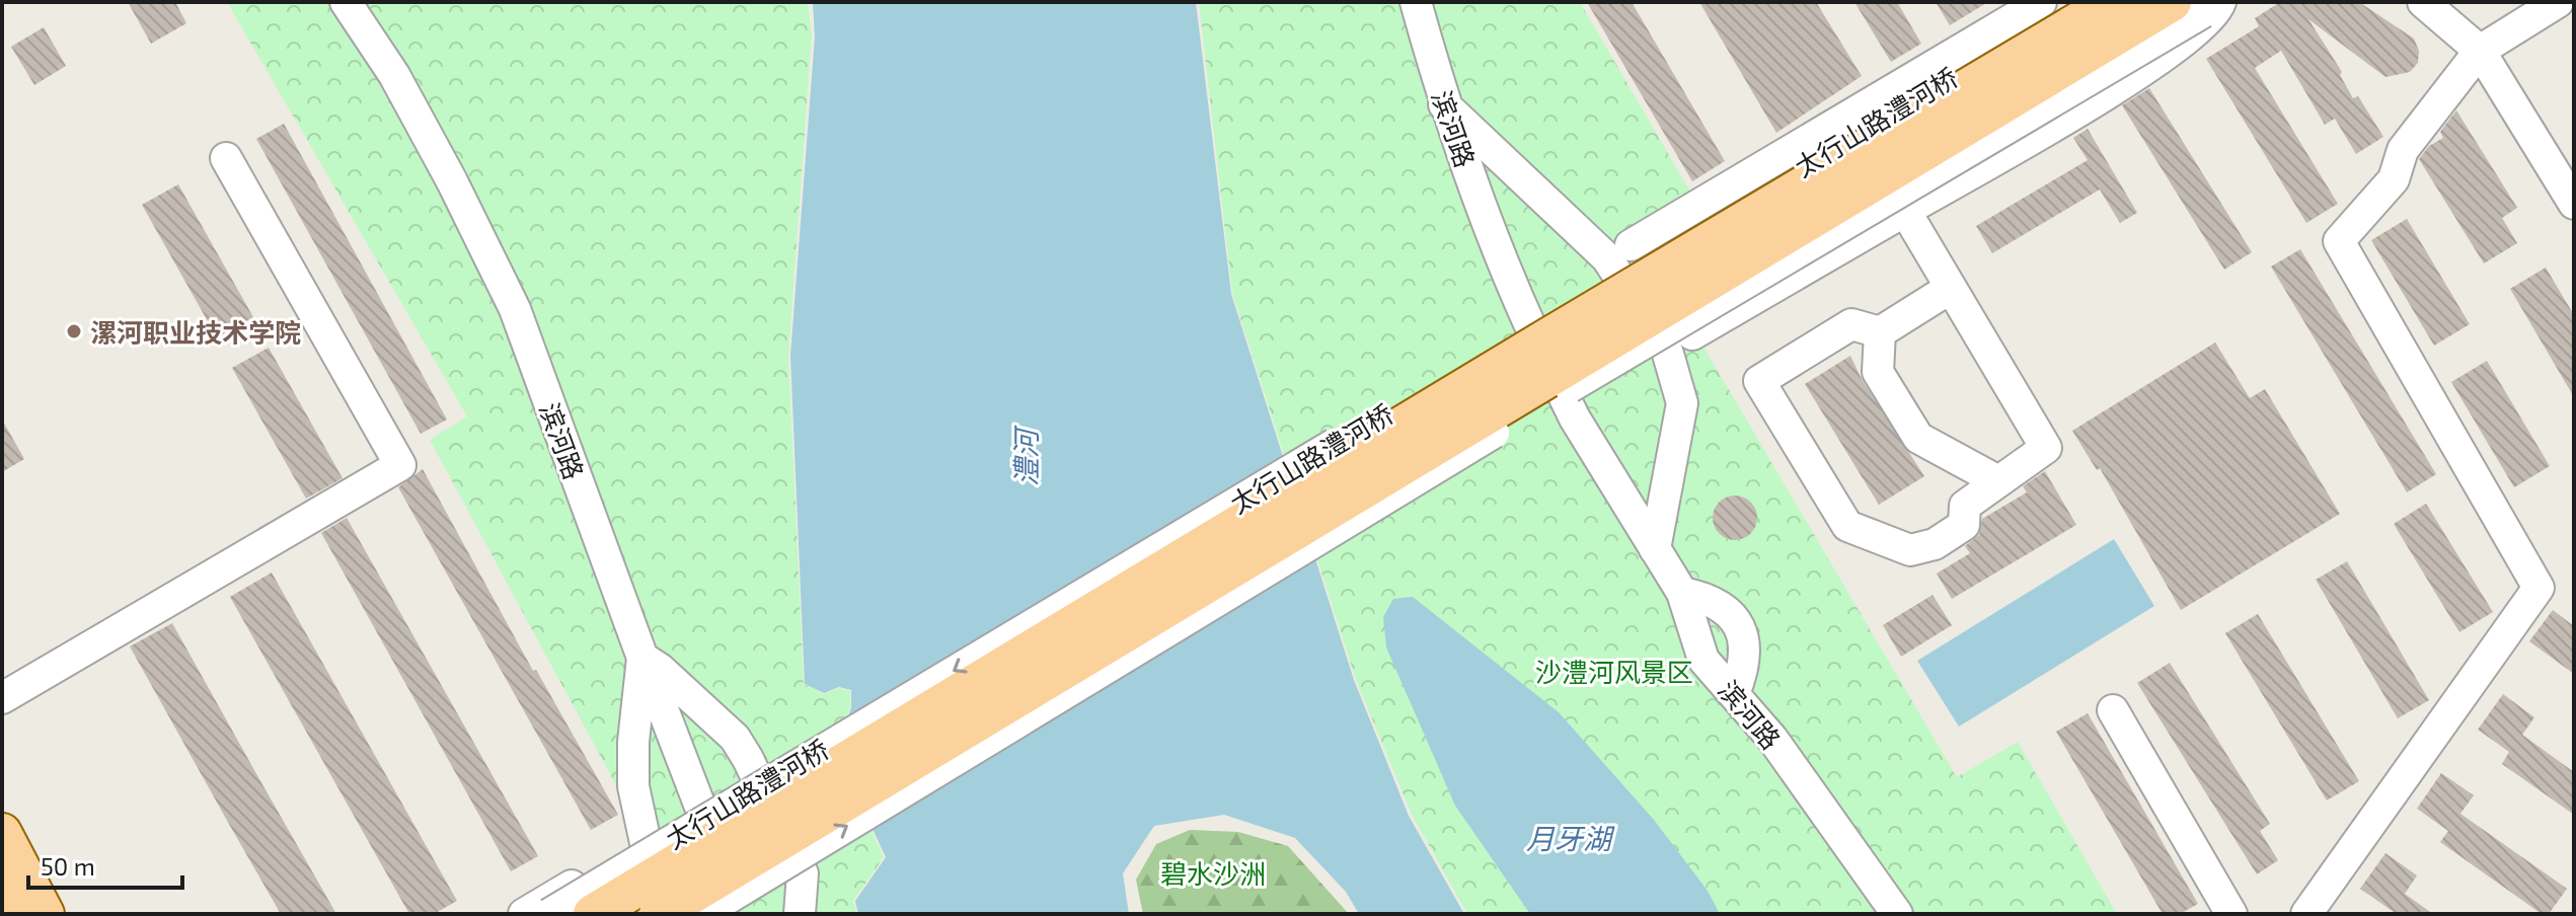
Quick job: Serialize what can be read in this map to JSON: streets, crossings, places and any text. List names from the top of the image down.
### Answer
{
  "streets": {
    "main road": ["太行山路澧河桥"],
    "street": ["滨河路"]
  },
  "crossings": [
    ["太行山路澧河桥", "滨河路"]
  ],
  "water": ["澧河", "月牙湖"],
  "parks": ["沙澧河风景区", "碧水沙洲"],
  "places": ["漯河职业技术学院"],
  "scale_bar": "50 m"
}
